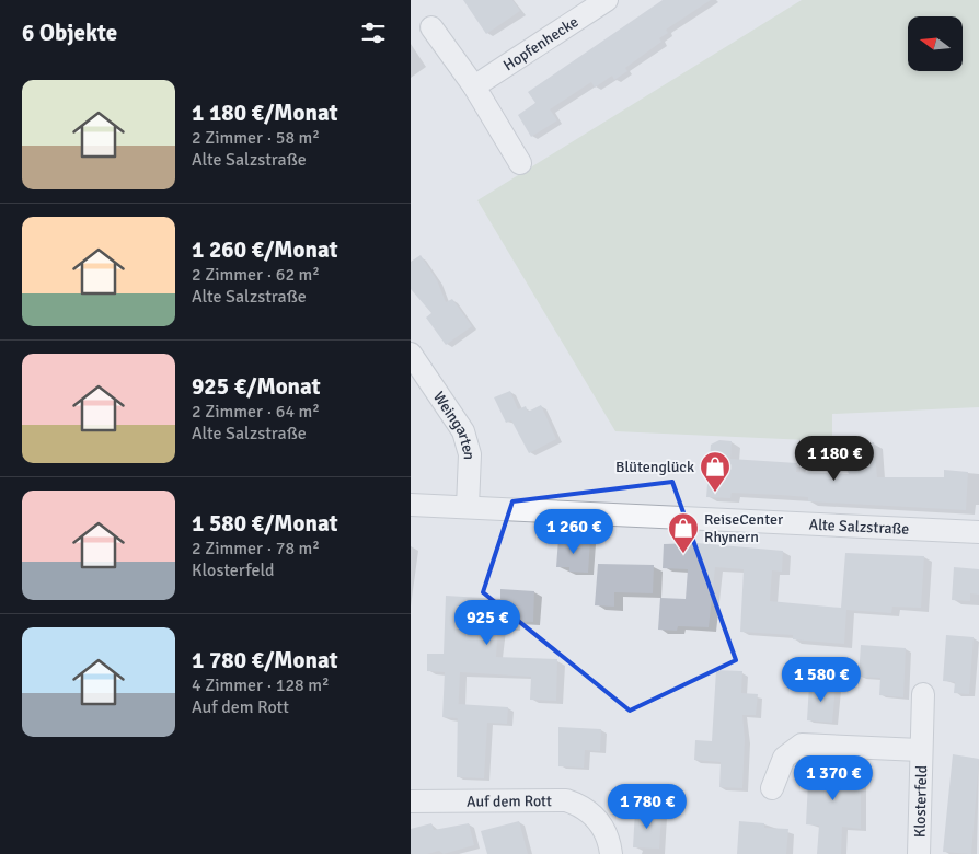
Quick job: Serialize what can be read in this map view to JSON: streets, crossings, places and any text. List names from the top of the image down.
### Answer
{
  "streets": {
    "street": [
      "Hopfenhecke",
      "Weingarten",
      "Alte Salzstraße",
      "Auf dem Rott",
      "Klosterfeld"
    ]
  },
  "crossings": [
    ["Weingarten", "Alte Salzstraße"]
  ],
  "places": {
    "shop": ["Blütenglück", "ReiseCenter Rhynern"]
  },
  "north": "left",
  "page": {
    "heading": "6 Objekte",
    "list": [
      {
        "name": "1 180 €/Monat",
        "note": "2 Zimmer · 58 m² · Alte Salzstraße"
      },
      {
        "name": "1 260 €/Monat",
        "note": "2 Zimmer · 62 m² · Alte Salzstraße"
      },
      {
        "name": "925 €/Monat",
        "note": "2 Zimmer · 64 m² · Alte Salzstraße"
      },
      {
        "name": "1 580 €/Monat",
        "note": "2 Zimmer · 78 m² · Klosterfeld"
      },
      {
        "name": "1 780 €/Monat",
        "note": "4 Zimmer · 128 m² · Auf dem Rott"
      }
    ],
    "price": [
      "1 180 €",
      "1 260 €",
      "925 €",
      "1 580 €",
      "1 370 €",
      "1 780 €"
    ]
  }
}
